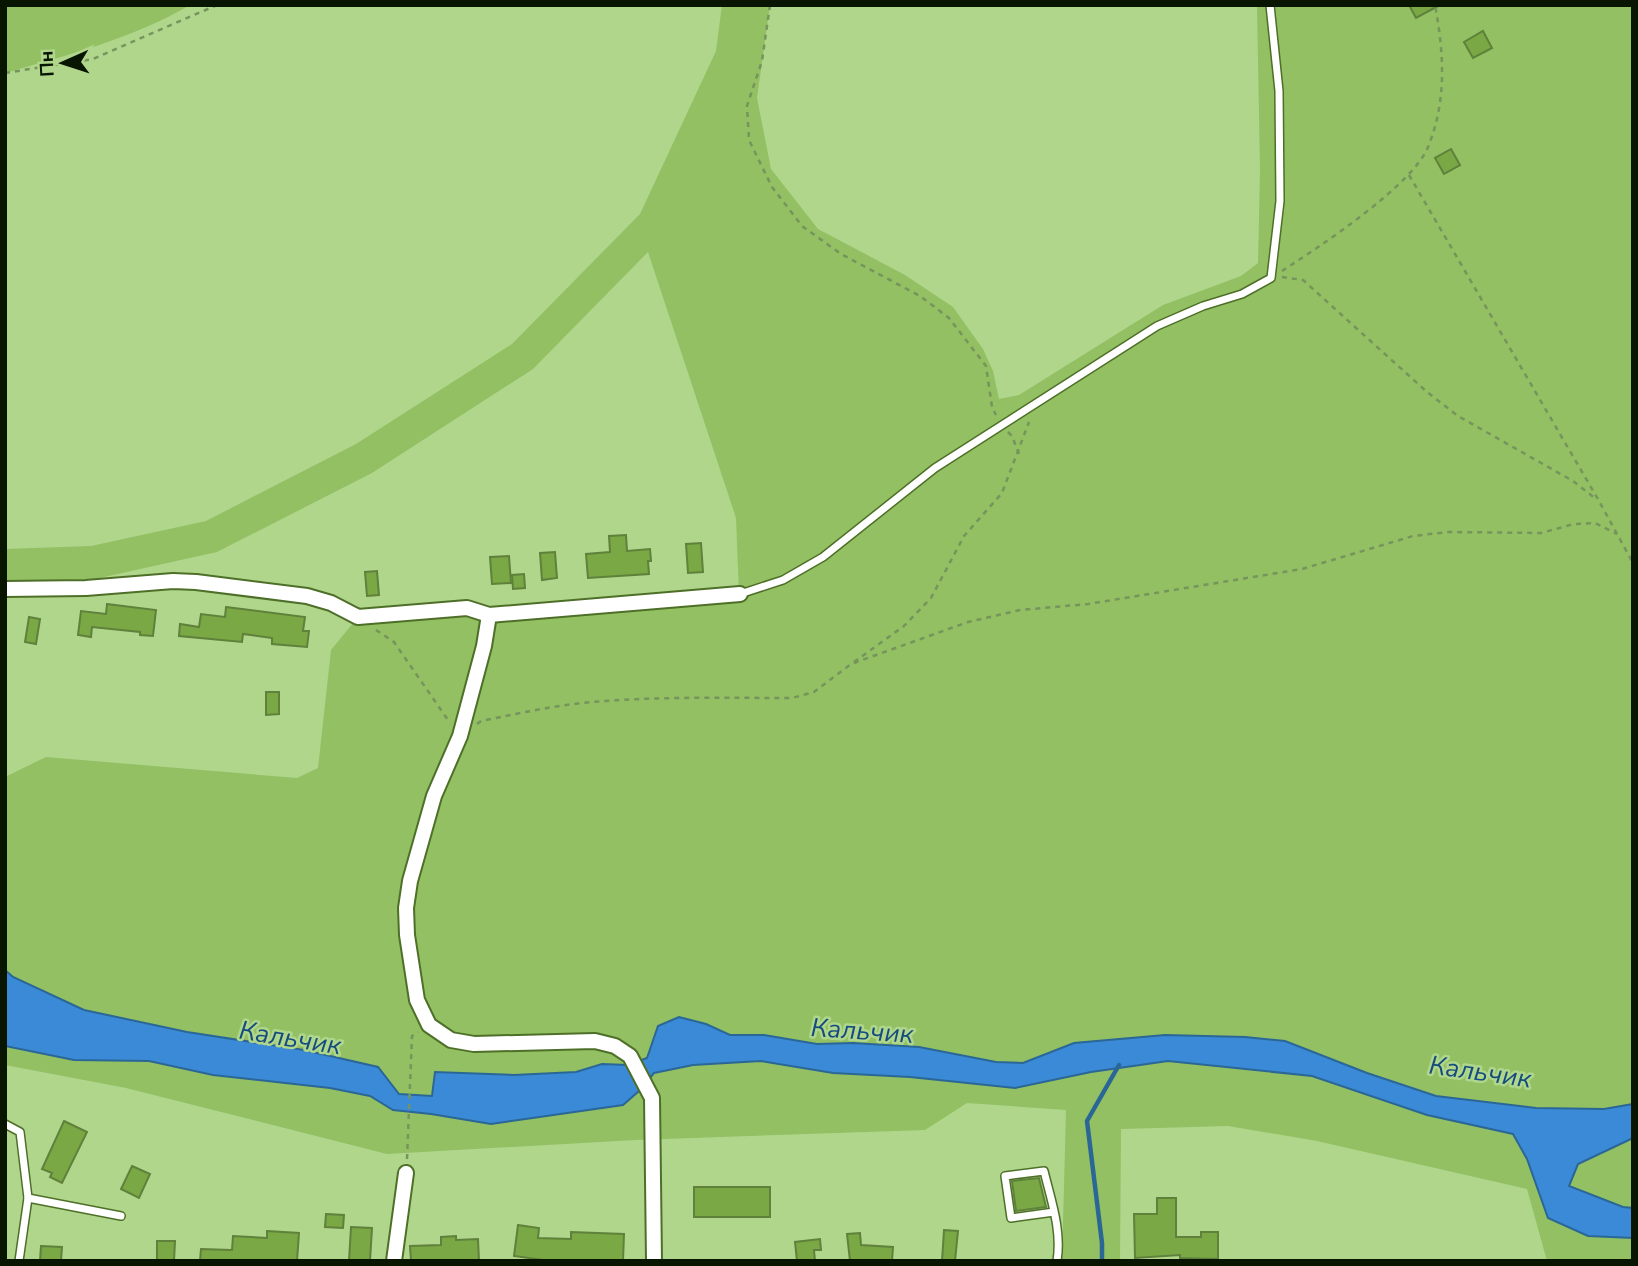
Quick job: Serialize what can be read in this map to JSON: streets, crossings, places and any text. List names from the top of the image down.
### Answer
{
  "water": ["Кальчик"],
  "north": "left"
}
